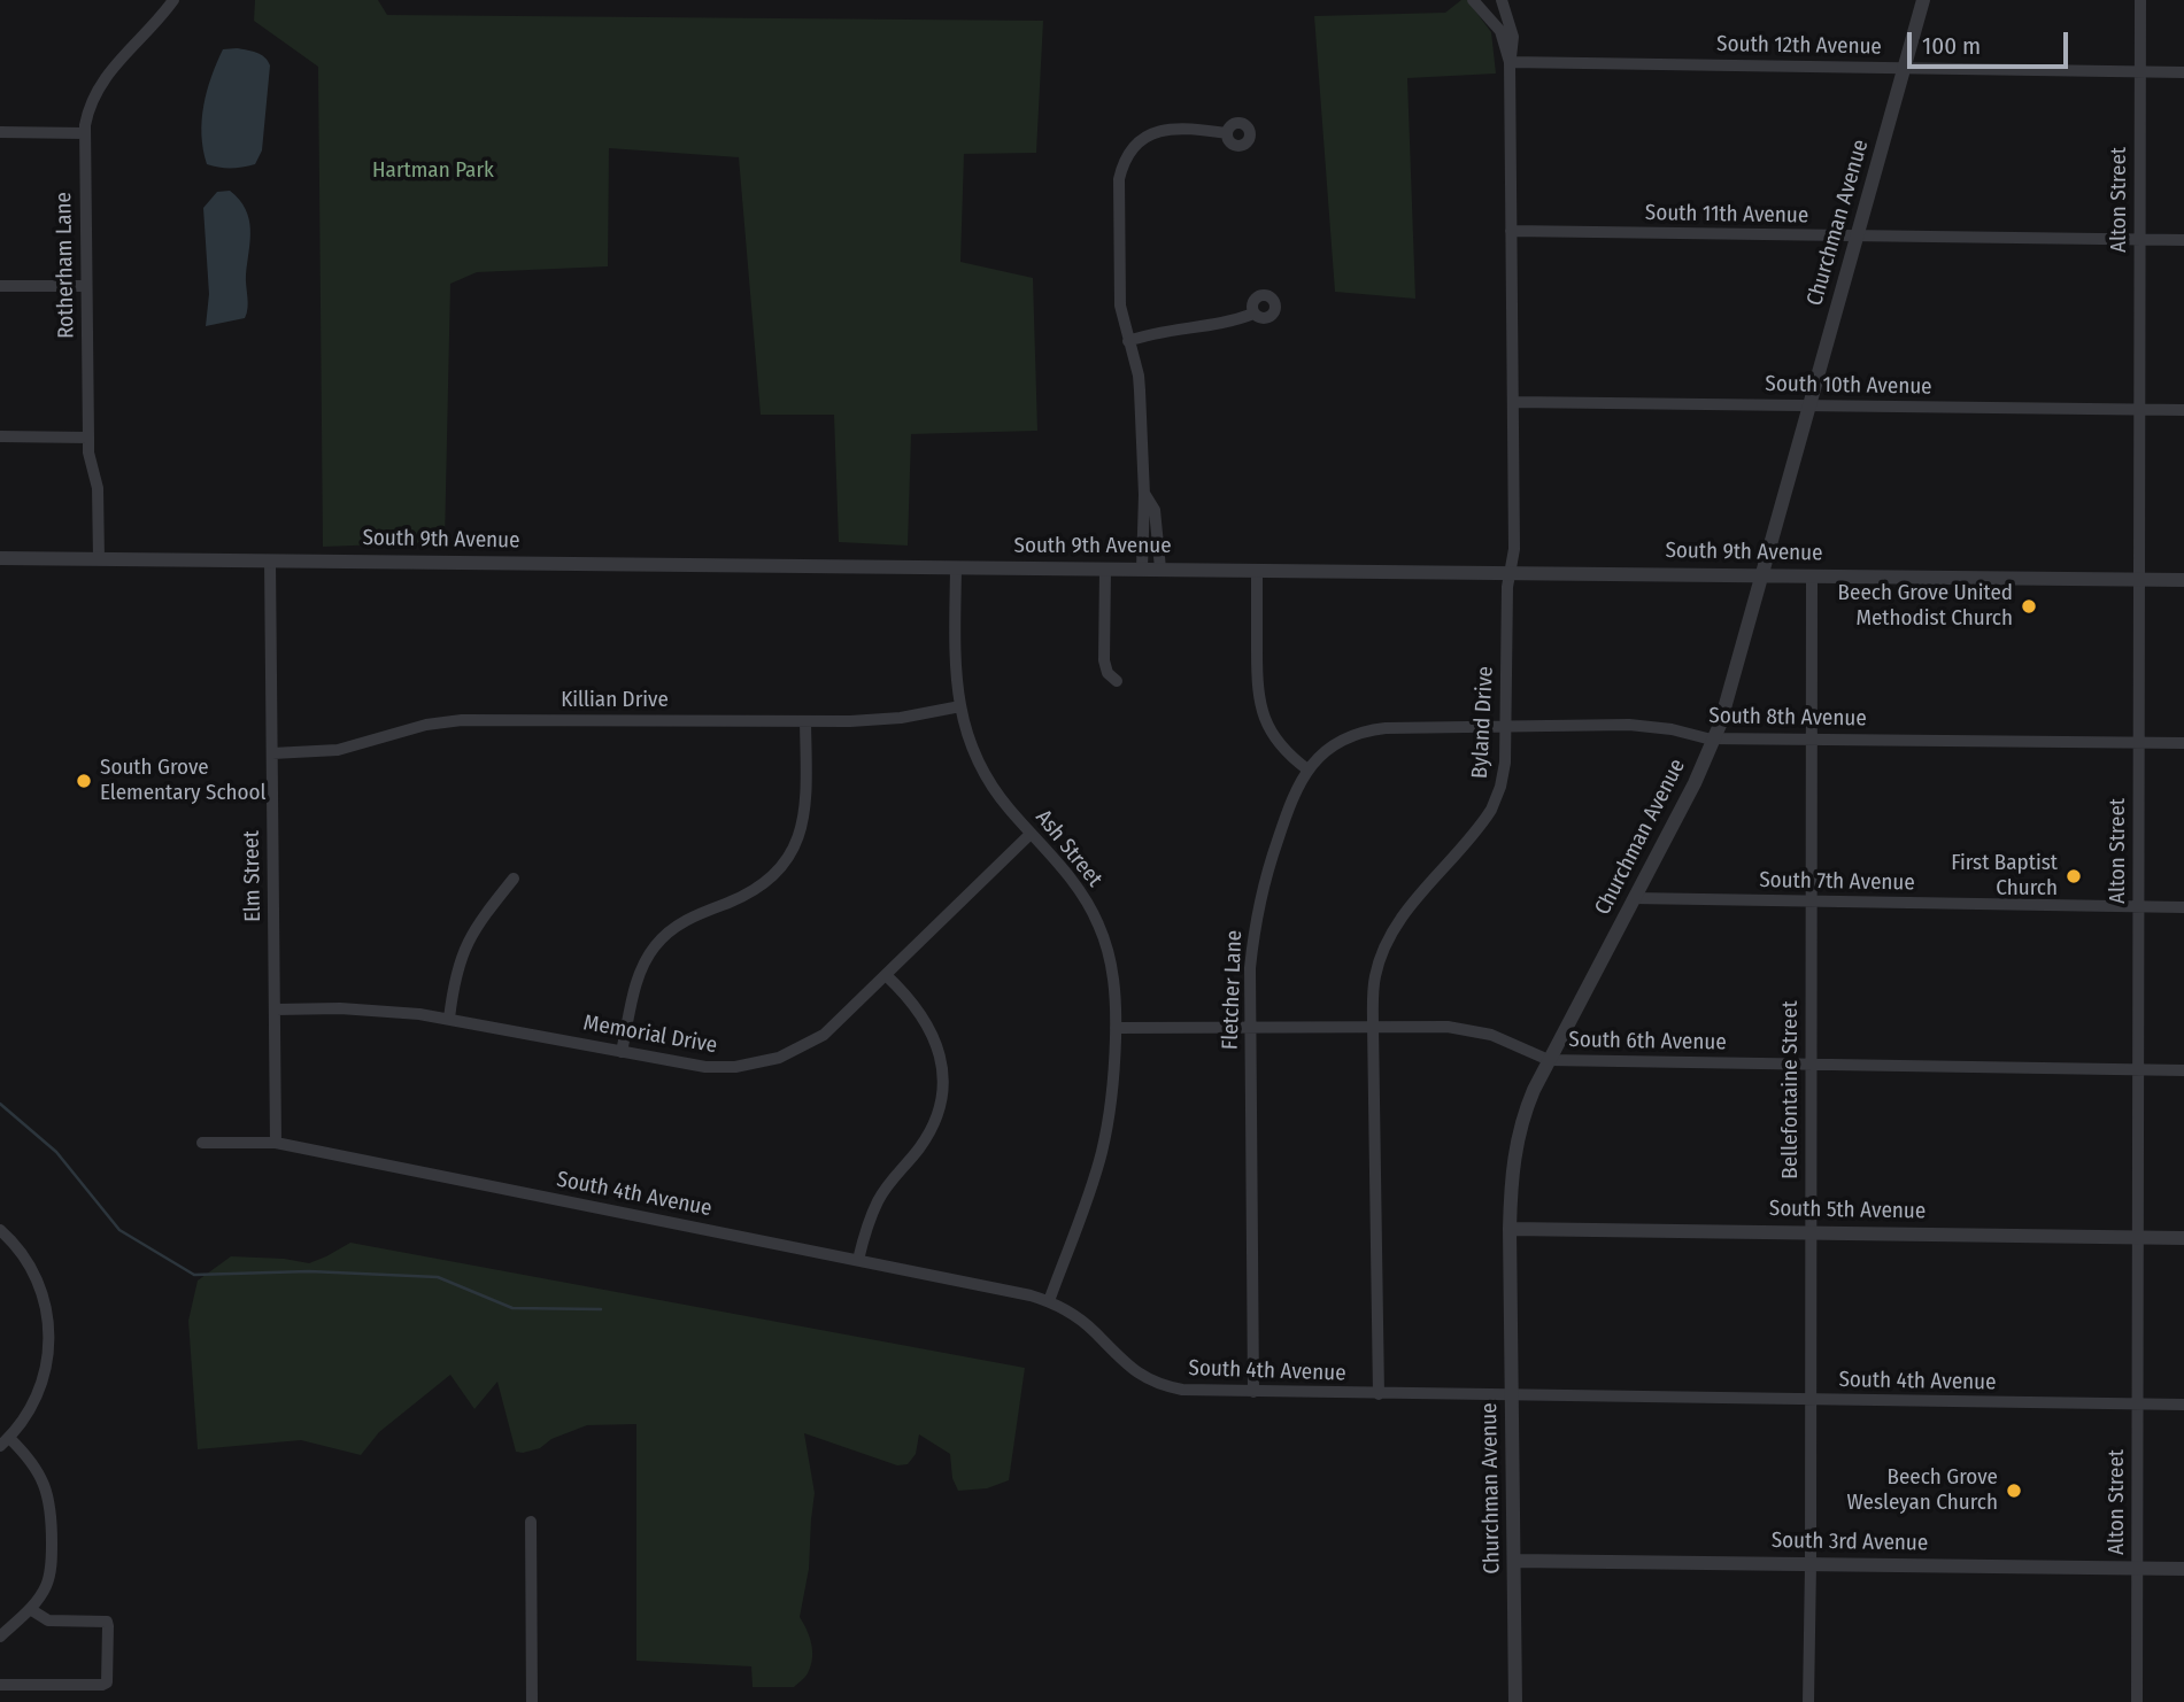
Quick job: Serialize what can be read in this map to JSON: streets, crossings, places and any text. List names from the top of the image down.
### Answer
{
  "streets": {
    "street": [
      "South 12th Avenue",
      "Alton Street",
      "South 11th Avenue",
      "Churchman Avenue",
      "Rotherham Lane",
      "South 10th Avenue",
      "South 9th Avenue",
      "Killian Drive",
      "South 8th Avenue",
      "Byland Drive",
      "Ash Street",
      "Elm Street",
      "South 7th Avenue",
      "Fletcher Lane",
      "Memorial Drive",
      "South 6th Avenue",
      "Bellefontaine Street",
      "South 4th Avenue",
      "South 5th Avenue",
      "South 3rd Avenue"
    ]
  },
  "crossings": [
    ["South 12th Avenue", "Alton Street"],
    ["South 12th Avenue", "Churchman Avenue"],
    ["South 12th Avenue", "Byland Drive"],
    ["Alton Street", "South 11th Avenue"],
    ["Alton Street", "South 10th Avenue"],
    ["Alton Street", "South 9th Avenue"],
    ["Alton Street", "South 8th Avenue"],
    ["Alton Street", "South 7th Avenue"],
    ["Alton Street", "South 6th Avenue"],
    ["Alton Street", "South 4th Avenue"],
    ["Alton Street", "South 5th Avenue"],
    ["Alton Street", "South 3rd Avenue"],
    ["South 11th Avenue", "Churchman Avenue"],
    ["South 11th Avenue", "Byland Drive"],
    ["Churchman Avenue", "South 10th Avenue"],
    ["Churchman Avenue", "South 9th Avenue"],
    ["Churchman Avenue", "South 8th Avenue"],
    ["Churchman Avenue", "South 7th Avenue"],
    ["Churchman Avenue", "South 6th Avenue"],
    ["Churchman Avenue", "South 4th Avenue"],
    ["Churchman Avenue", "South 5th Avenue"],
    ["Churchman Avenue", "South 3rd Avenue"],
    ["Rotherham Lane", "South 9th Avenue"],
    ["South 10th Avenue", "Byland Drive"],
    ["South 9th Avenue", "Byland Drive"],
    ["South 9th Avenue", "Ash Street"],
    ["South 9th Avenue", "Elm Street"],
    ["South 9th Avenue", "Bellefontaine Street"],
    ["Killian Drive", "Ash Street"],
    ["Killian Drive", "Elm Street"],
    ["South 8th Avenue", "Byland Drive"],
    ["South 8th Avenue", "Fletcher Lane"],
    ["South 8th Avenue", "Bellefontaine Street"],
    ["Byland Drive", "South 6th Avenue"],
    ["Byland Drive", "South 4th Avenue"],
    ["Ash Street", "Memorial Drive"],
    ["Ash Street", "South 6th Avenue"],
    ["Ash Street", "South 4th Avenue"],
    ["Elm Street", "Memorial Drive"],
    ["Elm Street", "South 4th Avenue"],
    ["South 7th Avenue", "Bellefontaine Street"],
    ["Fletcher Lane", "South 6th Avenue"],
    ["Fletcher Lane", "South 4th Avenue"],
    ["South 6th Avenue", "Bellefontaine Street"],
    ["Bellefontaine Street", "South 4th Avenue"],
    ["Bellefontaine Street", "South 5th Avenue"],
    ["Bellefontaine Street", "South 3rd Avenue"]
  ],
  "parks": ["Hartman Park"],
  "places": [
    "Beech Grove United Methodist Church",
    "South Grove Elementary School",
    "First Baptist Church",
    "Beech Grove Wesleyan Church"
  ],
  "scale_bar": "100 m"
}
